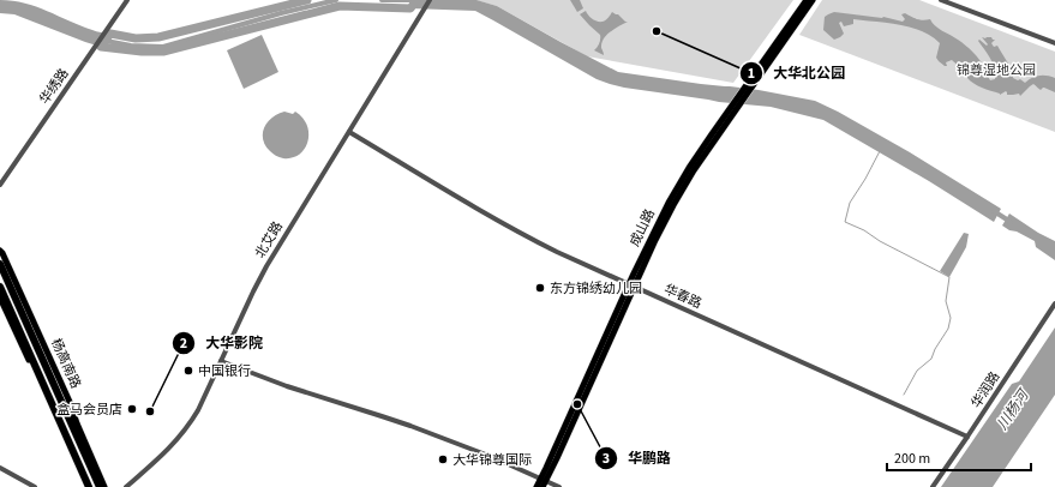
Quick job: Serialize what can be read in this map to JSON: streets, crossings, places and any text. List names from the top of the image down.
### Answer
{
  "streets": {
    "highway": ["杨高南路"],
    "main road": ["成山路"],
    "street": [
      "华绣路",
      "北艾路",
      "华春路",
      "华润路"
    ]
  },
  "crossings": [
    ["成山路", "华春路"],
    ["北艾路", "华春路"],
    ["华春路", "华润路"]
  ],
  "water": ["川杨河"],
  "parks": ["锦尊湿地公园"],
  "places": [
    "大华北公园",
    "东方锦绣幼儿园",
    "中国银行",
    "华鹏路",
    "盒马会员店",
    "大华影院",
    "大华锦尊国际"
  ],
  "scale_bar": "200 m"
}
